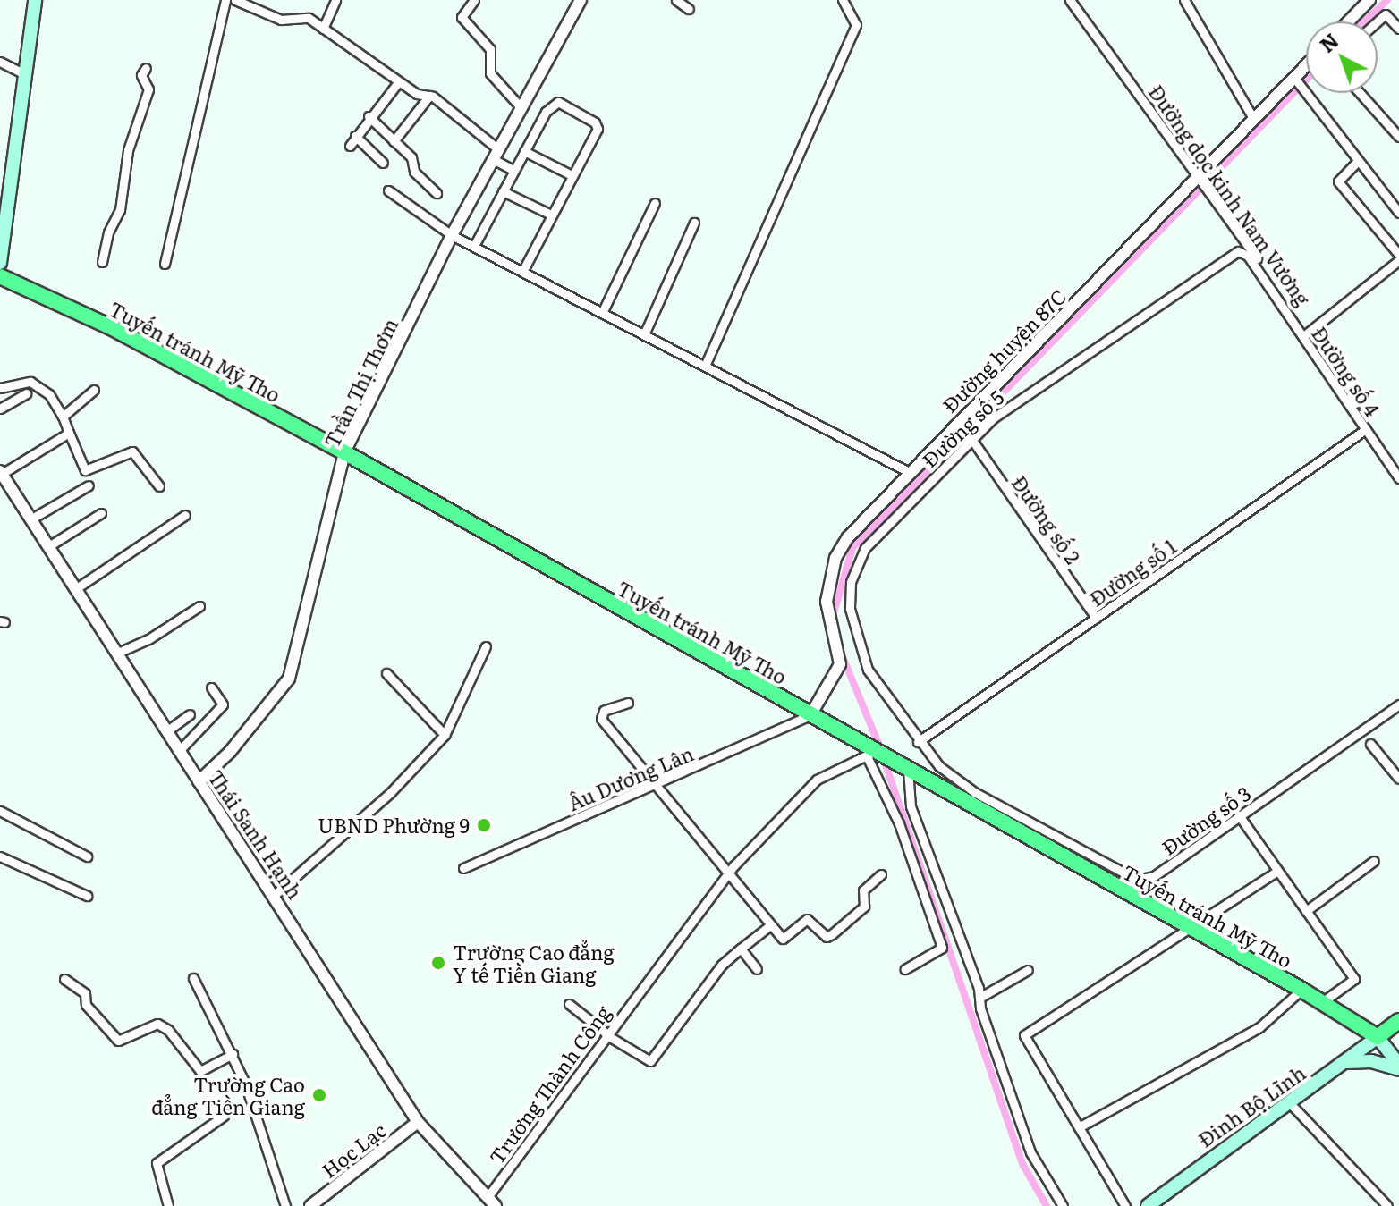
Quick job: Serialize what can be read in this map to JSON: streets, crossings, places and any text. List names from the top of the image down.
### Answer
{
  "streets": {
    "highway": ["Tuyến tránh Mỹ Tho"],
    "main road": ["Đinh Bộ Lĩnh"],
    "street": [
      "Đường dọc kinh Nam Vương",
      "Đường huyện 87C",
      "Đường số 4",
      "Trần Thị Thơm",
      "Đường số 5",
      "Đường số 2",
      "Đường số 1",
      "Âu Dương Lân",
      "Đường số 3",
      "Thái Sanh Hạnh",
      "Trương Thành Công",
      "Học Lạc"
    ]
  },
  "crossings": [
    ["Đường dọc kinh Nam Vương", "Đường huyện 87C"],
    ["Đường huyện 87C", "Tuyến tránh Mỹ Tho"],
    ["Đường huyện 87C", "Âu Dương Lân"],
    ["Tuyến tránh Mỹ Tho", "Trần Thị Thơm"],
    ["Tuyến tránh Mỹ Tho", "Âu Dương Lân"],
    ["Tuyến tránh Mỹ Tho", "Đường số 3"],
    ["Tuyến tránh Mỹ Tho", "Trương Thành Công"],
    ["Tuyến tránh Mỹ Tho", "Đinh Bộ Lĩnh"],
    ["Đường số 4", "Đường số 5"],
    ["Đường số 4", "Đường số 1"],
    ["Trần Thị Thơm", "Thái Sanh Hạnh"],
    ["Đường số 5", "Đường số 2"],
    ["Đường số 5", "Đường số 1"],
    ["Đường số 5", "Đường số 3"],
    ["Đường số 2", "Đường số 1"],
    ["Đường số 1", "Đường số 3"],
    ["Thái Sanh Hạnh", "Trương Thành Công"],
    ["Thái Sanh Hạnh", "Học Lạc"]
  ],
  "places": ["UBND Phường 9", "Trường Cao đẳng Y tế Tiền Giang", "Trường Cao đẳng Tiền Giang"],
  "north": "top left"
}
